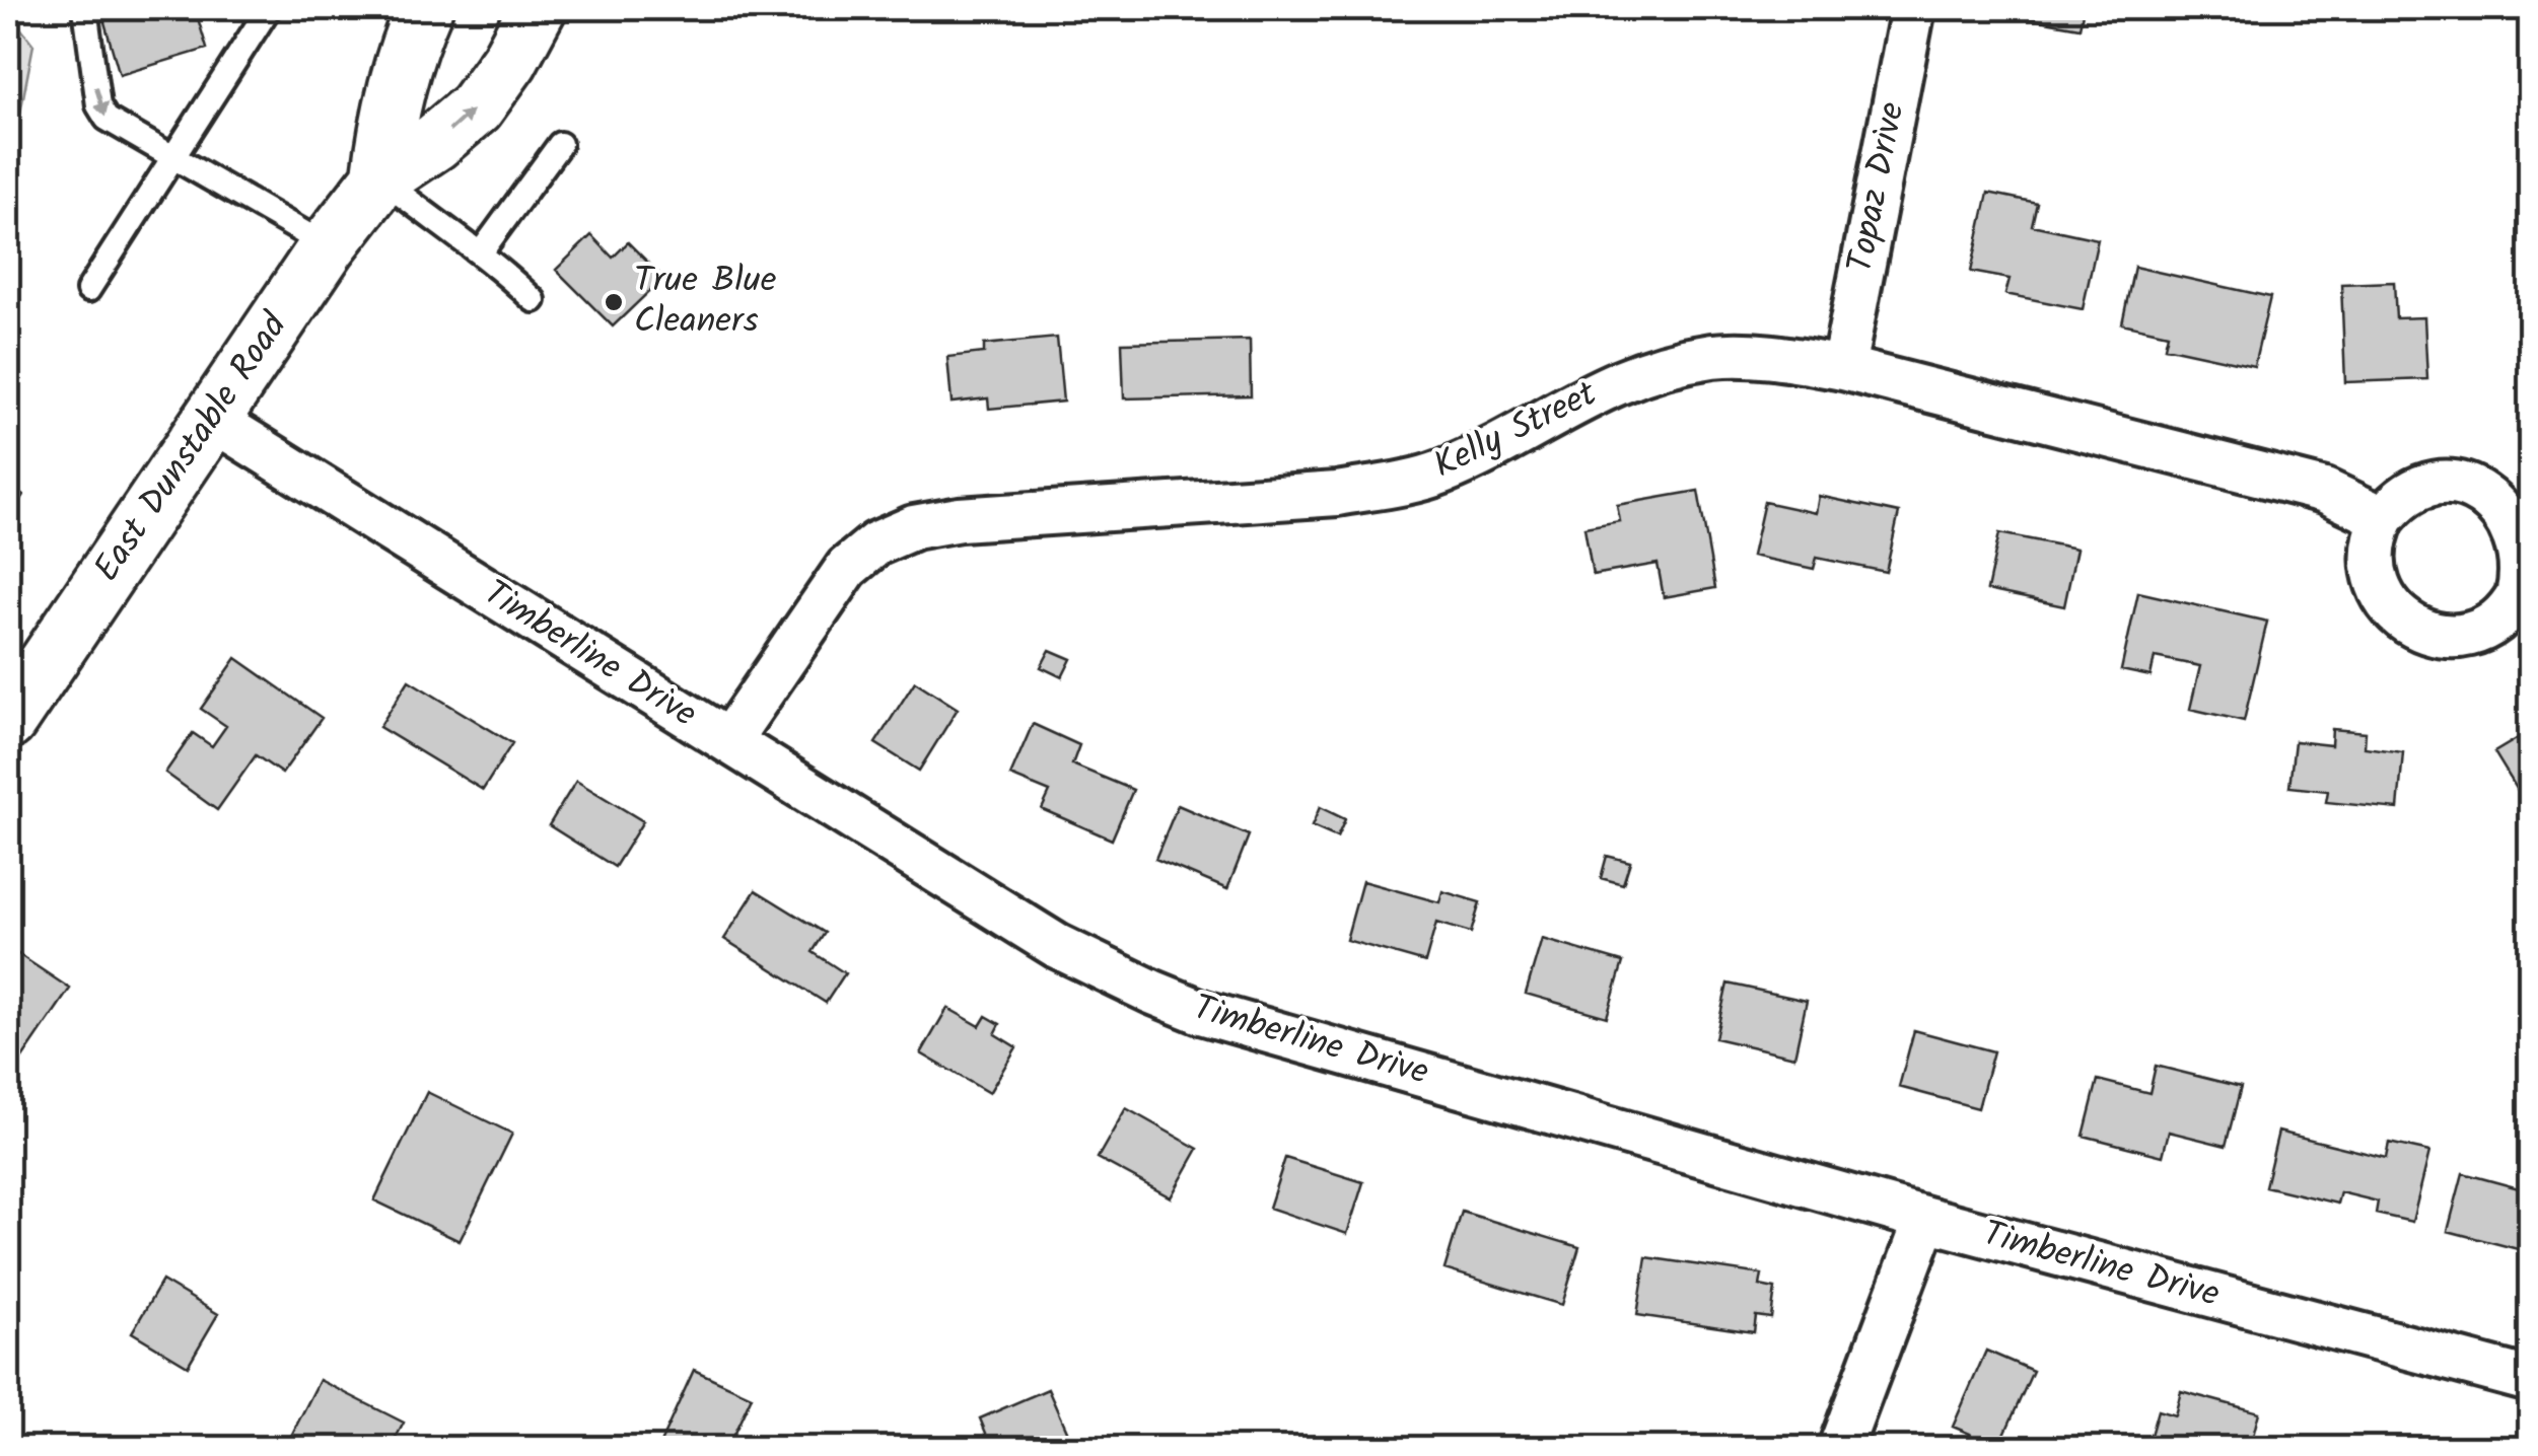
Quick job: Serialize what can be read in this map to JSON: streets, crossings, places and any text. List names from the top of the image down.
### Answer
{
  "streets": {
    "street": [
      "Topaz Drive",
      "Kelly Street",
      "East Dunstable Road",
      "Timberline Drive"
    ]
  },
  "crossings": [
    ["Topaz Drive", "Kelly Street"],
    ["Kelly Street", "Timberline Drive"],
    ["East Dunstable Road", "Timberline Drive"]
  ],
  "places": ["True Blue Cleaners"]
}
